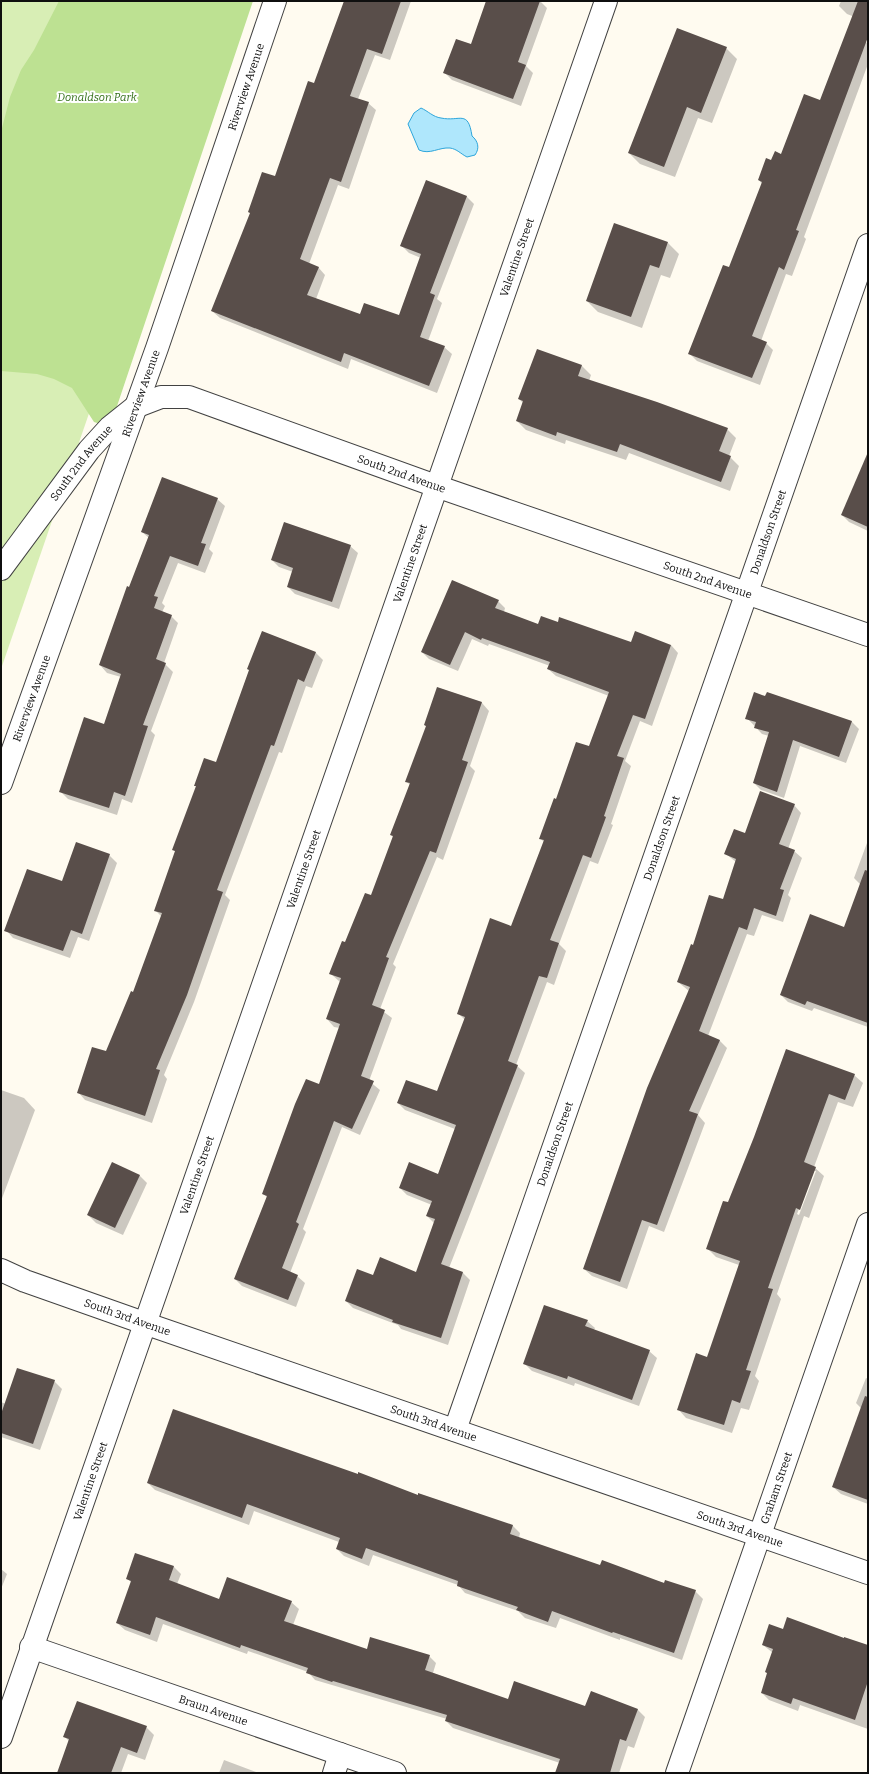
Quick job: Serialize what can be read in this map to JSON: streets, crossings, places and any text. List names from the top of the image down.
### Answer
{
  "streets": {
    "street": [
      "Riverview Avenue",
      "Valentine Street",
      "South 2nd Avenue",
      "Donaldson Street",
      "South 3rd Avenue",
      "Graham Street",
      "Braun Avenue"
    ]
  },
  "crossings": [
    ["Riverview Avenue", "South 2nd Avenue"],
    ["Valentine Street", "South 2nd Avenue"],
    ["Valentine Street", "South 3rd Avenue"],
    ["Valentine Street", "Braun Avenue"],
    ["South 2nd Avenue", "Donaldson Street"],
    ["Donaldson Street", "South 3rd Avenue"],
    ["South 3rd Avenue", "Graham Street"]
  ],
  "parks": ["Donaldson Park"]
}
